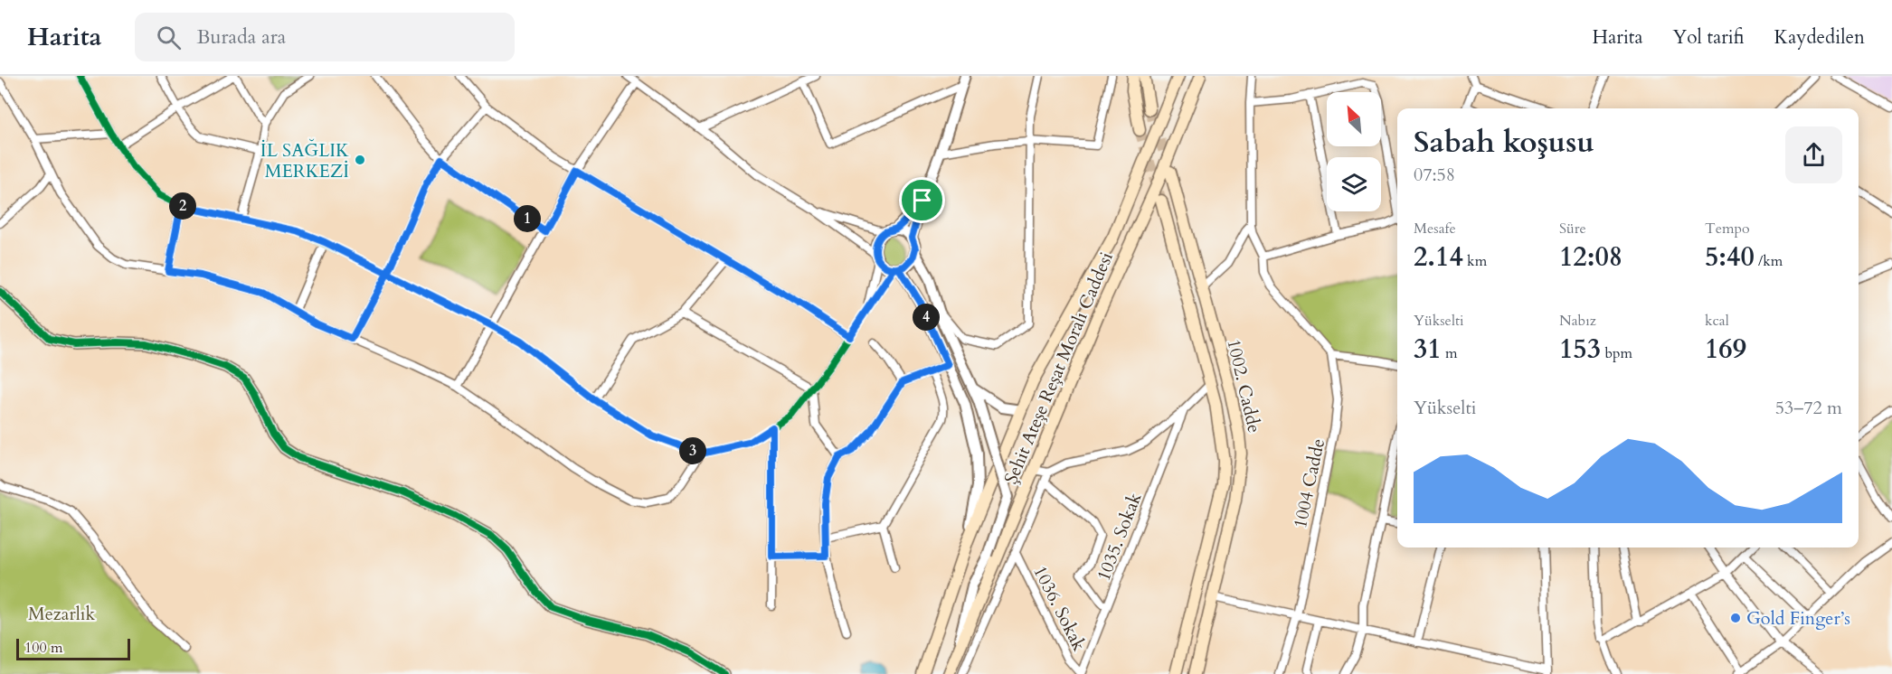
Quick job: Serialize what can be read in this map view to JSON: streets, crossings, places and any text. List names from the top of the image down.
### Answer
{
  "streets": {
    "main road": ["Şehit Ateşe Reşat Moralı Caddesi", "1002. Cadde"],
    "street": ["1004 Cadde", "1035. Sokak", "1036. Sokak"]
  },
  "crossings": [
    ["1035. Sokak", "1036. Sokak"]
  ],
  "parks": ["Mezarlık"],
  "places": ["İL SAĞLIK MERKEZİ", "Gold Finger’s"],
  "scale_bar": "100 m",
  "north": "top left",
  "page": {
    "header": "Harita",
    "search": "Burada ara",
    "nav": ["Harita", "Yol tarifi", "Kaydedilen"],
    "heading": ["Sabah koşusu", "07:58"],
    "pins": [
      "2",
      "1",
      "4",
      "3"
    ],
    "stats": [
      ["Mesafe", "2.14 km"],
      ["Süre", "12:08"],
      ["Tempo", "5:40 /km"],
      ["Yükselti", "31 m"],
      ["Nabız", "153 bpm"],
      ["kcal", "169"]
    ],
    "chart": ["Yükselti", "53–72 m"],
    "scale": "100 m"
  }
}
